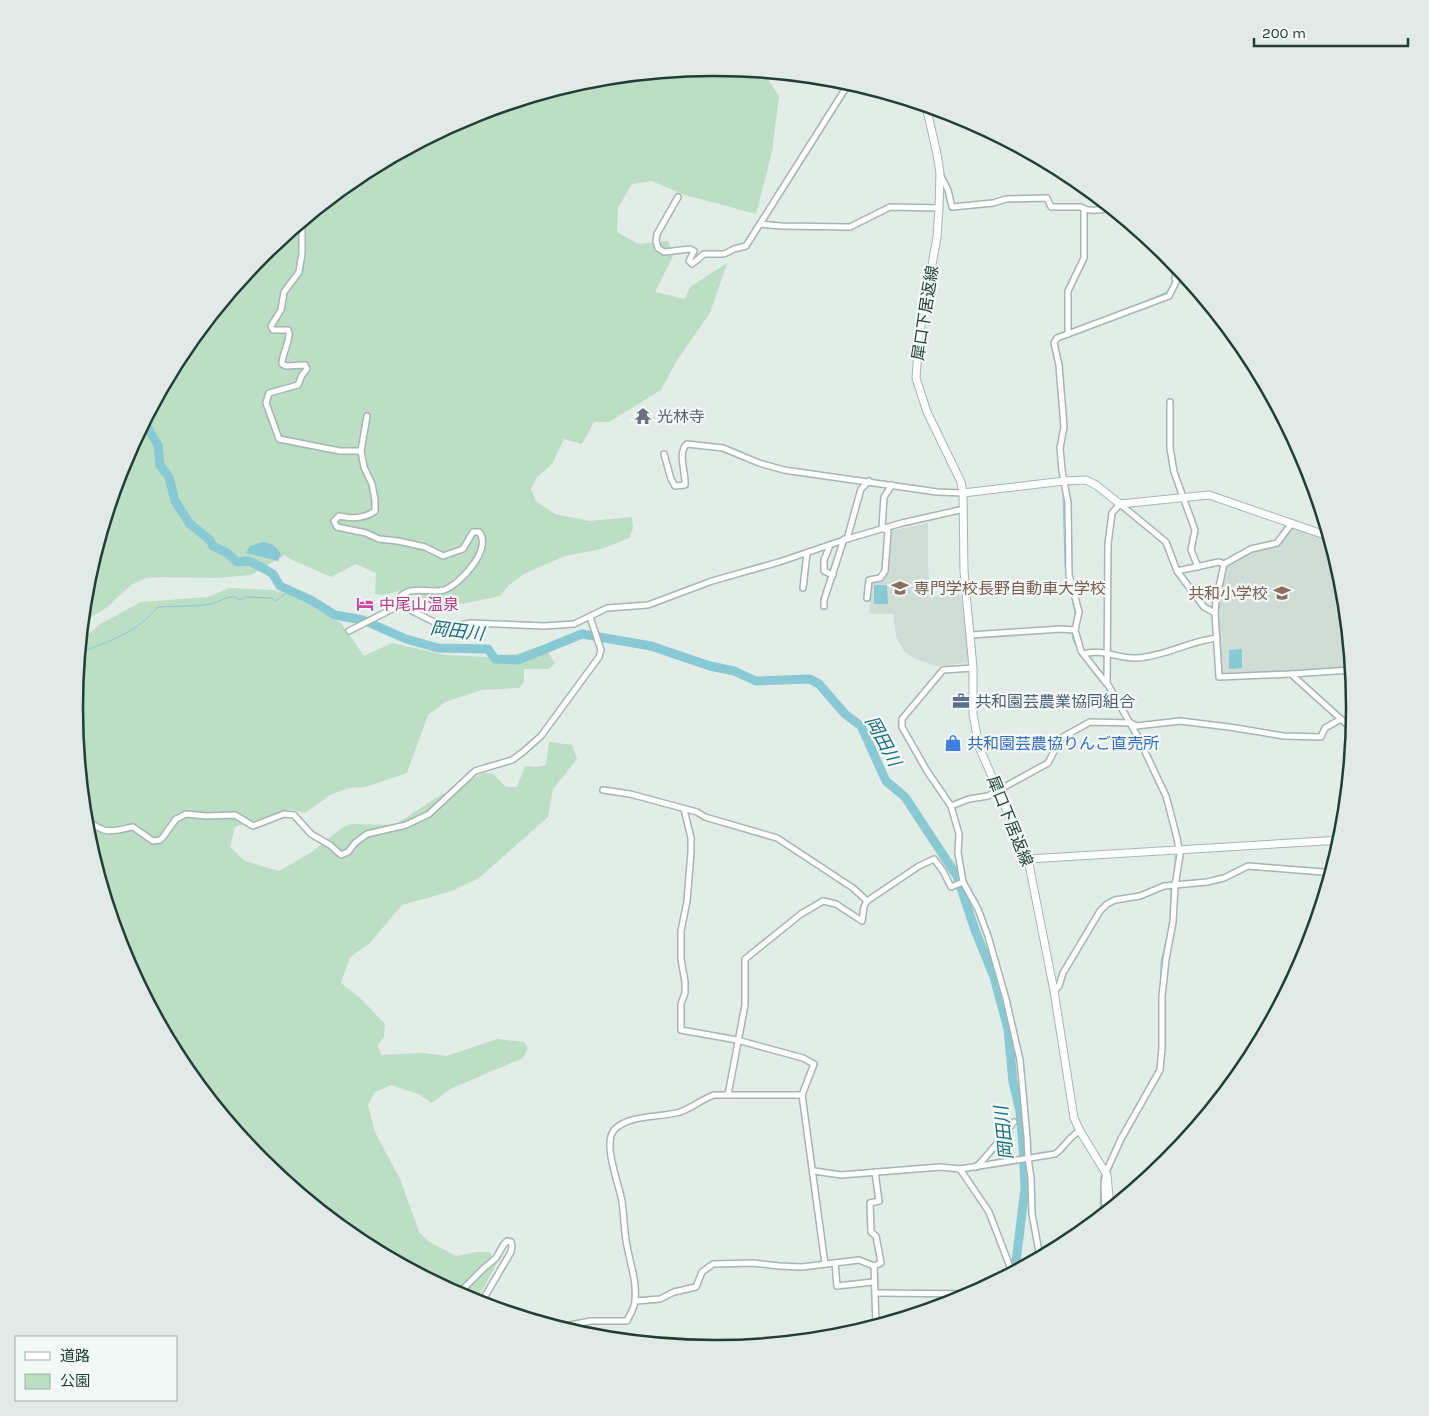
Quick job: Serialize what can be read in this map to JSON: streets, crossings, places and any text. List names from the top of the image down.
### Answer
{
  "streets": {
    "main road": ["犀口下居返線"]
  },
  "water": ["岡田川"],
  "places": {
    "temple": ["光林寺"],
    "school or university": ["専門学校長野自動車大学校", "共和小学校"],
    "hotel": ["中尾山温泉"],
    "office": ["共和園芸農業協同組合"],
    "shop": ["共和園芸農協りんご直売所"]
  },
  "legend": ["道路", "公園"],
  "scale_bar": "200 m"
}
